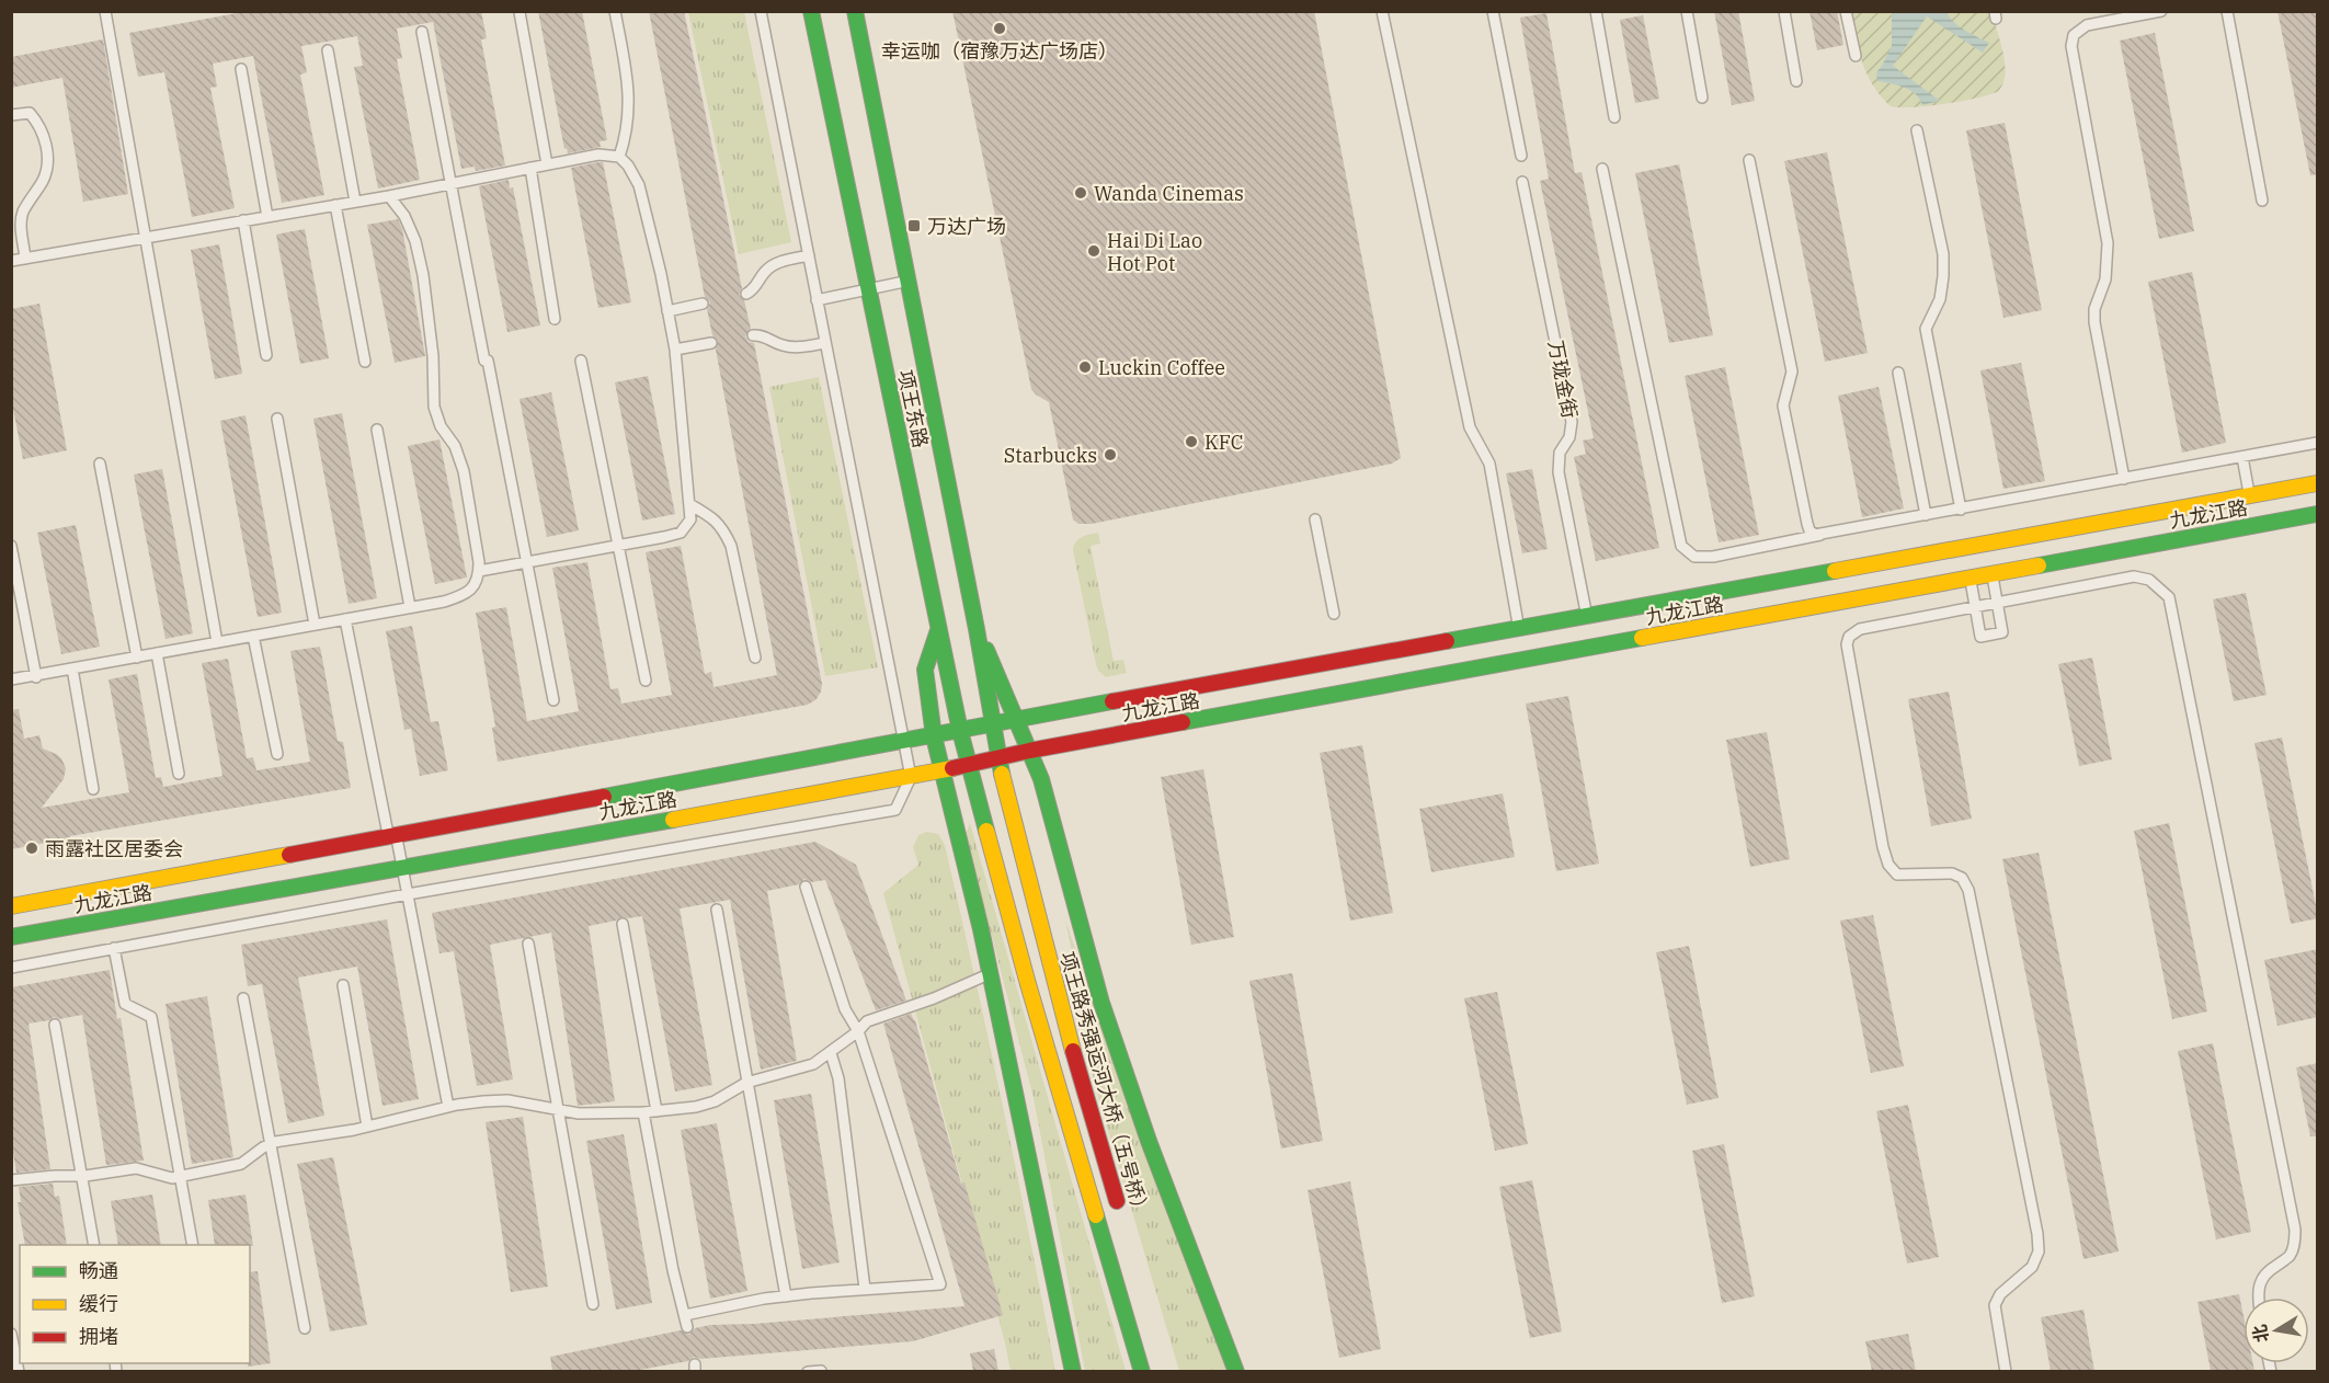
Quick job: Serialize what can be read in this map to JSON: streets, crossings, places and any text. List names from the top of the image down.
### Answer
{
  "streets": {
    "street": ["项王东路", "九龙江路", "项王路秀强运河大桥（五号桥）"],
    "lane": ["万珑金街"]
  },
  "crossings": [
    ["万珑金街", "九龙江路"],
    ["项王东路", "九龙江路"],
    ["项王东路", "项王路秀强运河大桥（五号桥）"]
  ],
  "places": {
    "other": [
      "幸运咖（宿豫万达广场店）",
      "Wanda Cinemas",
      "Hai Di Lao Hot Pot",
      "Luckin Coffee",
      "KFC",
      "Starbucks",
      "雨露社区居委会"
    ],
    "transit": ["万达广场"]
  },
  "legend": ["畅通", "缓行", "拥堵"],
  "north": "left"
}
